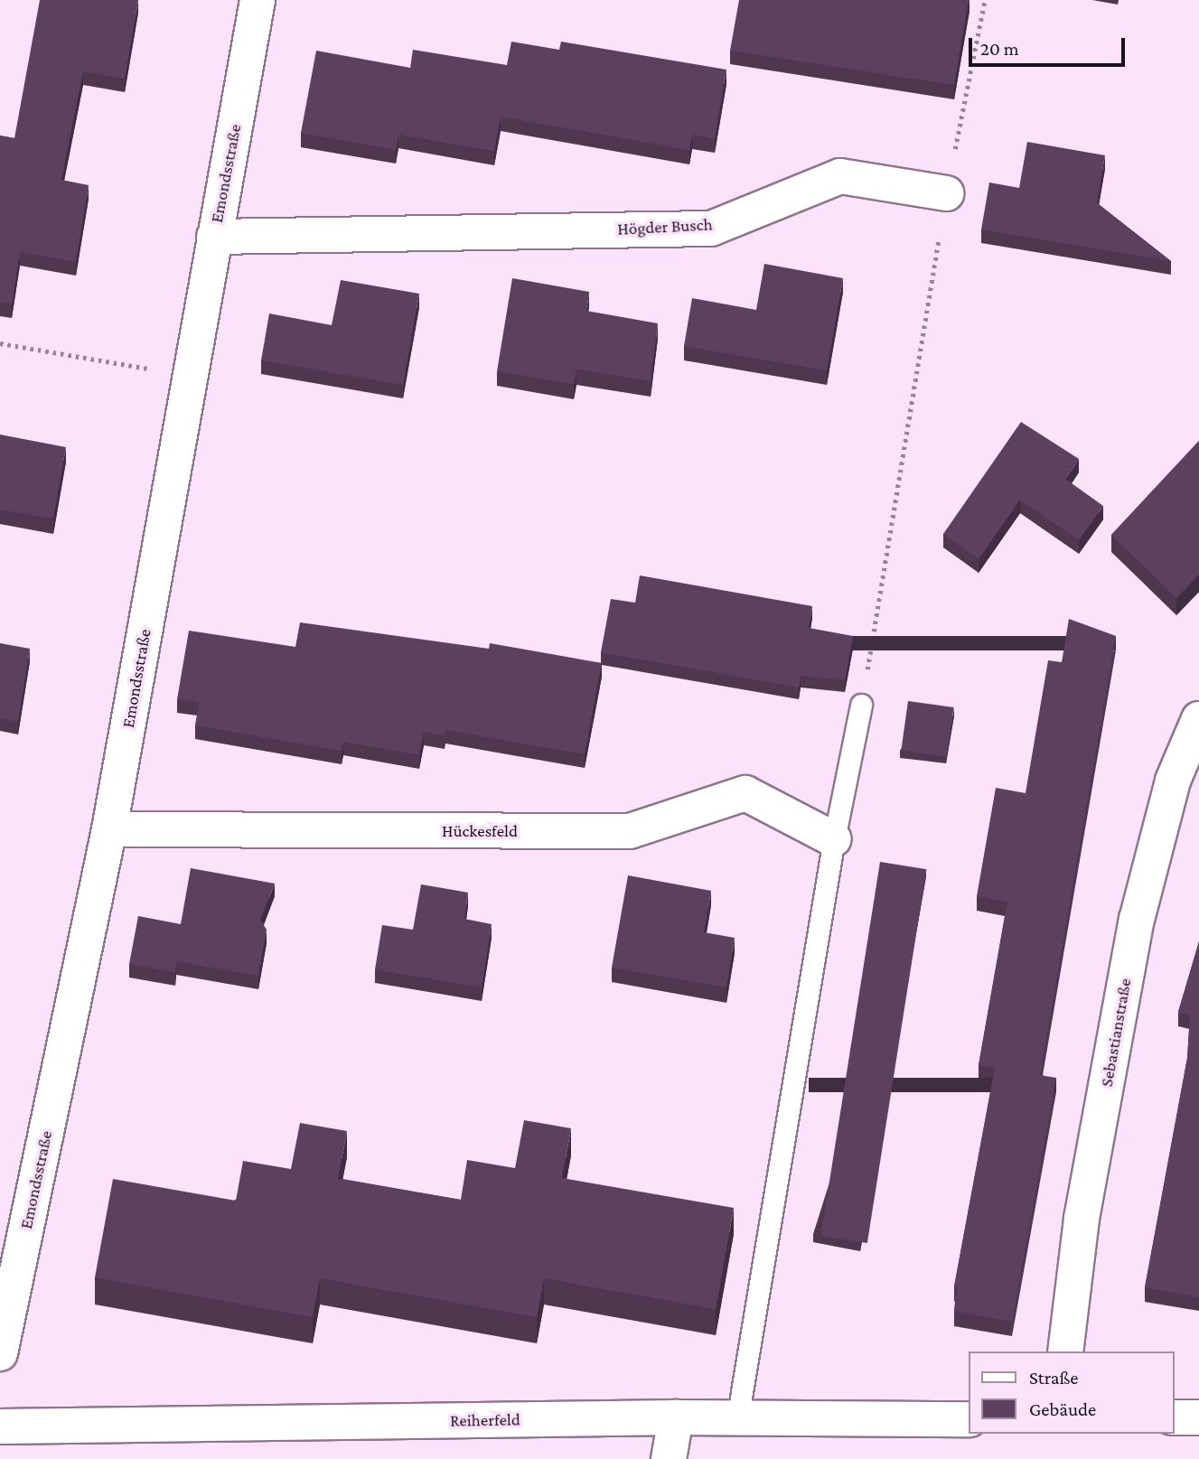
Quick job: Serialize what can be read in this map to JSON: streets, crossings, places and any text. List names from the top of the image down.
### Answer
{
  "streets": {
    "street": [
      "Emondsstraße",
      "Högder Busch",
      "Hückesfeld",
      "Sebastianstraße",
      "Reiherfeld"
    ]
  },
  "crossings": [
    ["Emondsstraße", "Högder Busch"],
    ["Emondsstraße", "Hückesfeld"]
  ],
  "legend": ["Straße", "Gebäude"],
  "scale_bar": "20 m"
}
